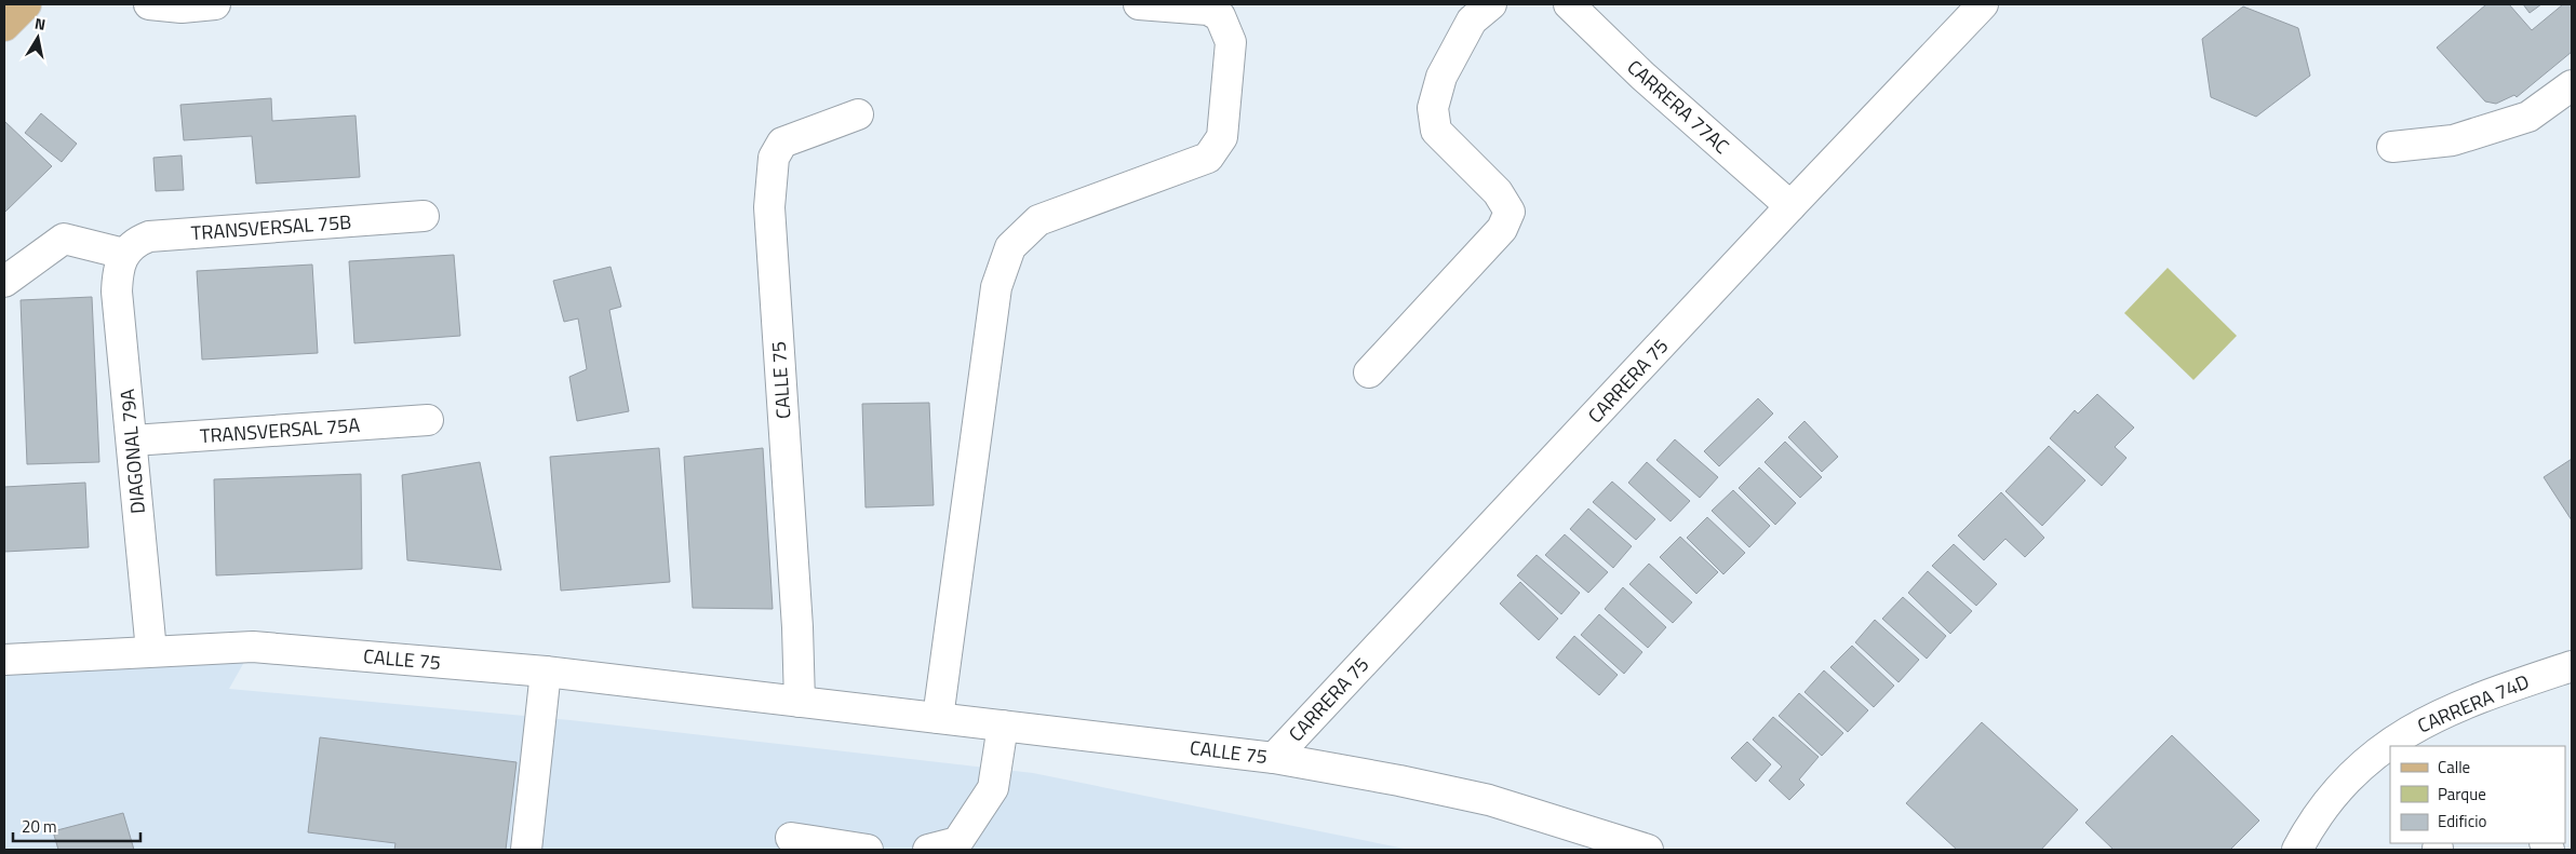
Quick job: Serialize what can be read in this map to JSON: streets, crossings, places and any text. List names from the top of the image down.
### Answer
{
  "streets": {
    "street": [
      "CARRERA 77AC",
      "TRANSVERSAL 75B",
      "CALLE 75",
      "CARRERA 75",
      "TRANSVERSAL 75A",
      "DIAGONAL 79A",
      "CARRERA 74D"
    ]
  },
  "crossings": [
    ["CARRERA 77AC", "CARRERA 75"],
    ["TRANSVERSAL 75B", "DIAGONAL 79A"],
    ["CALLE 75", "CARRERA 75"],
    ["CALLE 75", "DIAGONAL 79A"],
    ["TRANSVERSAL 75A", "DIAGONAL 79A"]
  ],
  "legend": ["Calle", "Parque", "Edificio"],
  "scale_bar": "20 m",
  "north": "top"
}
